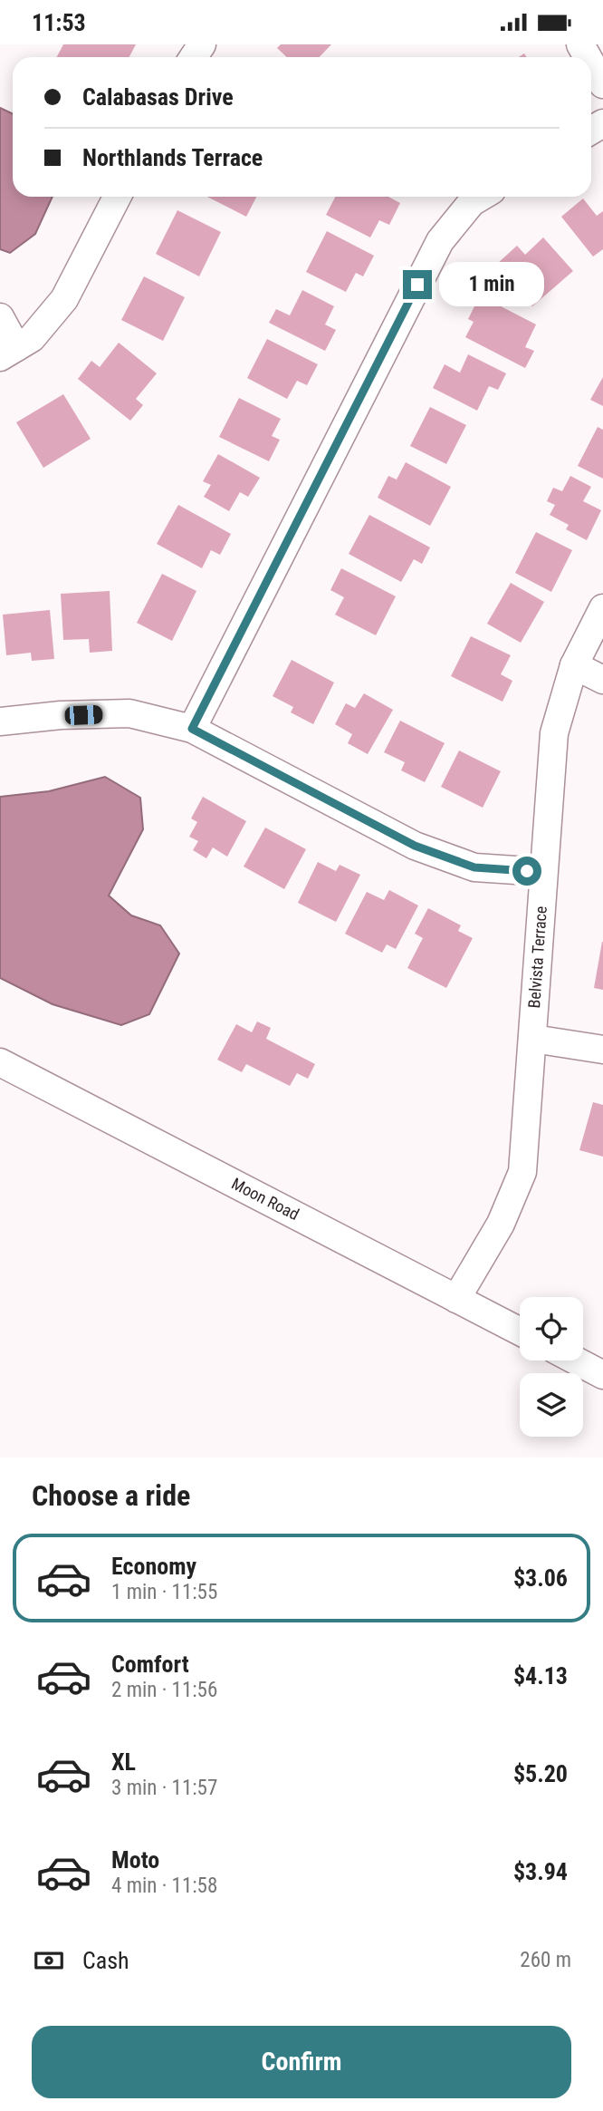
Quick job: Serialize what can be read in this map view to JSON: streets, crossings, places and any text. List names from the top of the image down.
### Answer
{
  "streets": {
    "street": ["Belvista Terrace", "Moon Road"]
  },
  "crossings": [
    ["Belvista Terrace", "Moon Road"]
  ],
  "page": {
    "status": "11:53",
    "banner": ["Calabasas Drive", "Northlands Terrace"],
    "bubble": "1 min",
    "heading": "Choose a ride",
    "list": [
      {
        "name": "Economy",
        "note": "1 min · 11:55",
        "value": "$3.06"
      },
      {
        "name": "Comfort",
        "note": "2 min · 11:56",
        "value": "$4.13"
      },
      {
        "name": "XL",
        "note": "3 min · 11:57",
        "value": "$5.20"
      },
      {
        "name": "Moto",
        "note": "4 min · 11:58",
        "value": "$3.94"
      }
    ],
    "pay": ["Cash", "260 m"],
    "buttons": "Confirm"
  }
}
